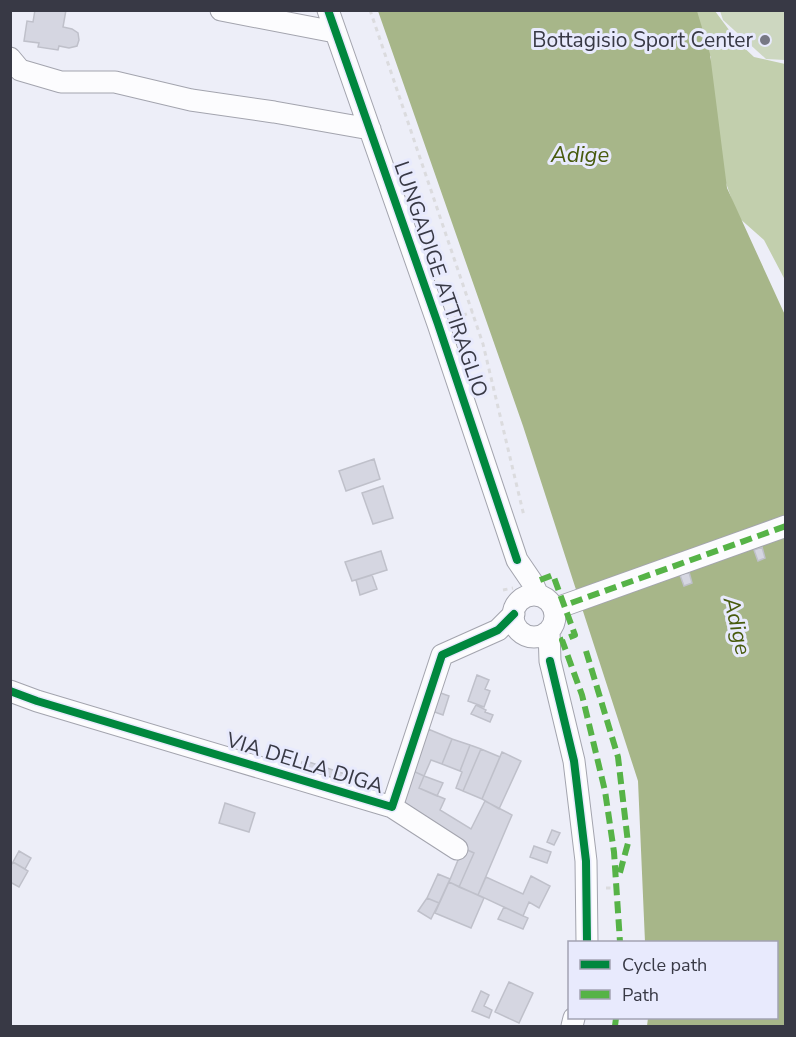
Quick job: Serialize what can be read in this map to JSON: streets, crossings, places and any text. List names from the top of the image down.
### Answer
{
  "streets": {
    "street": ["LUNGADIGE ATTIRAGLIO", "VIA DELLA DIGA"]
  },
  "crossings": [
    ["LUNGADIGE ATTIRAGLIO", "VIA DELLA DIGA"]
  ],
  "water": ["Adige"],
  "places": ["Bottagisio Sport Center"],
  "legend": ["Cycle path", "Path"]
}
